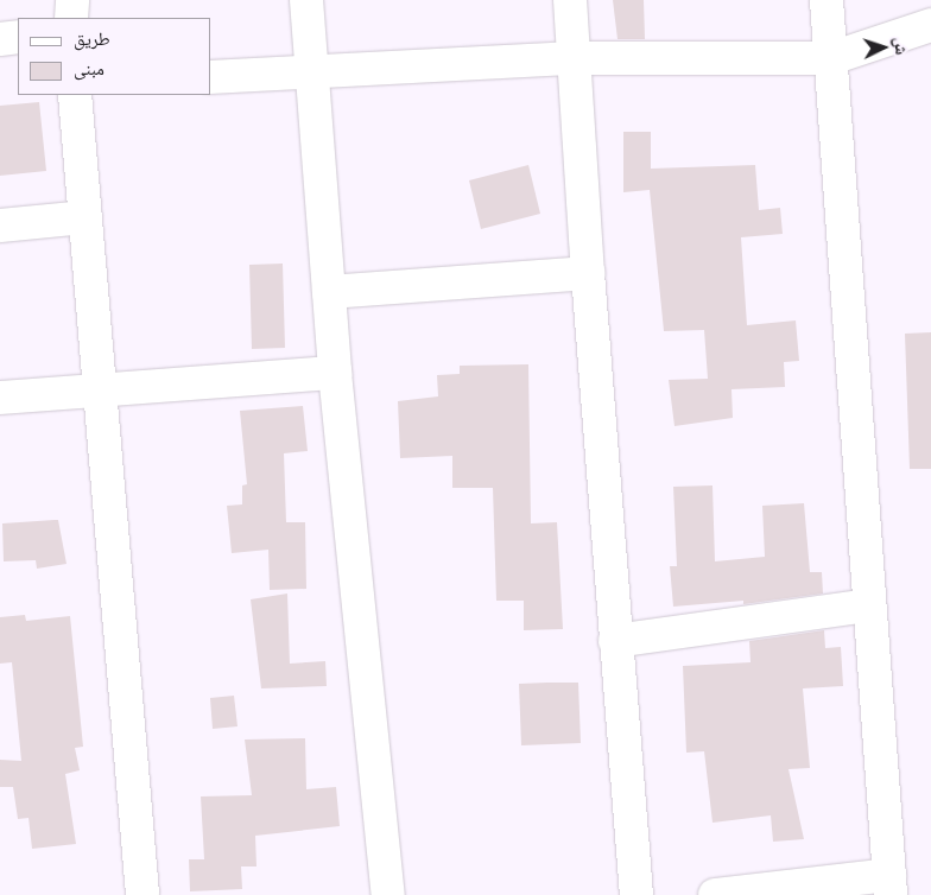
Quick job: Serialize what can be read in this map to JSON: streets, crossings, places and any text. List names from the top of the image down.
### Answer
{
  "legend": ["طريق", "مبنى"],
  "north": "right"
}
